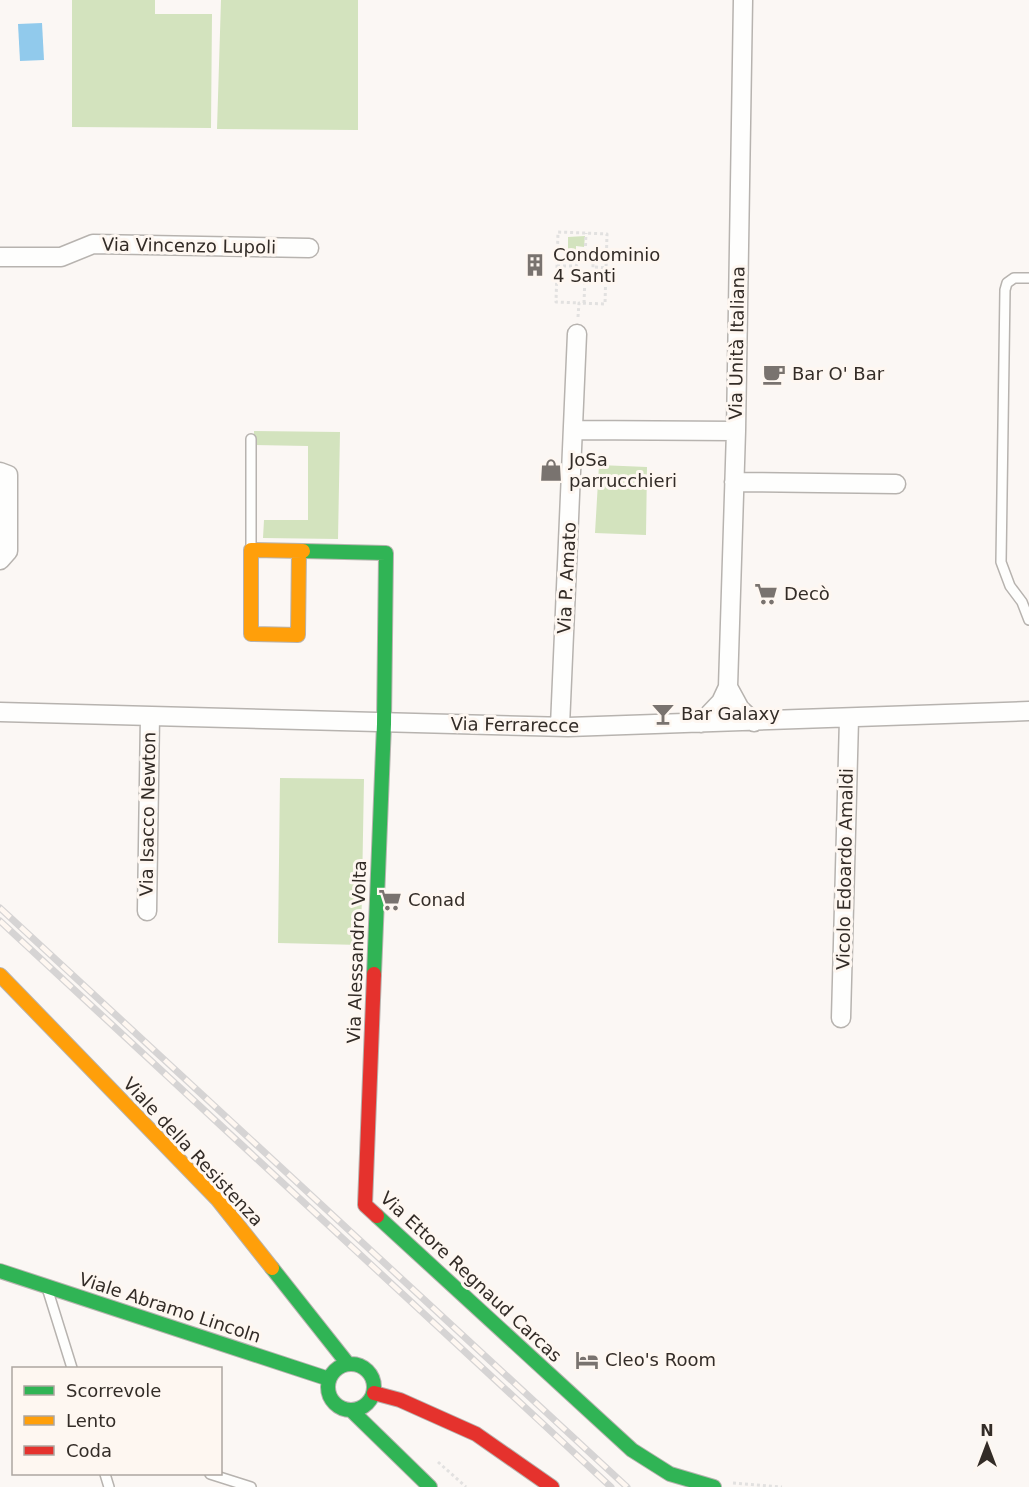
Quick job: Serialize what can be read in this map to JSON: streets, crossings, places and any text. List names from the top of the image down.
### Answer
{
  "streets": {
    "street": [
      "Via Vincenzo Lupoli",
      "Via Unità Italiana",
      "Via P. Amato",
      "Via Ferrarecce",
      "Via Isacco Newton",
      "Vicolo Edoardo Amaldi",
      "Via Alessandro Volta",
      "Viale della Resistenza",
      "Via Ettore Regnaud Carcas",
      "Viale Abramo Lincoln"
    ]
  },
  "crossings": [
    ["Via P. Amato", "Via Ferrarecce"],
    ["Via Ferrarecce", "Via Isacco Newton"],
    ["Via Ferrarecce", "Vicolo Edoardo Amaldi"],
    ["Via Ferrarecce", "Via Alessandro Volta"],
    ["Via Alessandro Volta", "Via Ettore Regnaud Carcas"],
    ["Viale della Resistenza", "Viale Abramo Lincoln"]
  ],
  "places": {
    "building": ["Condominio 4 Santi"],
    "cafe": ["Bar O' Bar"],
    "shop": ["JoSa parrucchieri"],
    "supermarket": ["Decò", "Conad"],
    "bar": ["Bar Galaxy"],
    "hotel": ["Cleo's Room"]
  },
  "legend": ["Scorrevole", "Lento", "Coda"],
  "north": "top"
}
